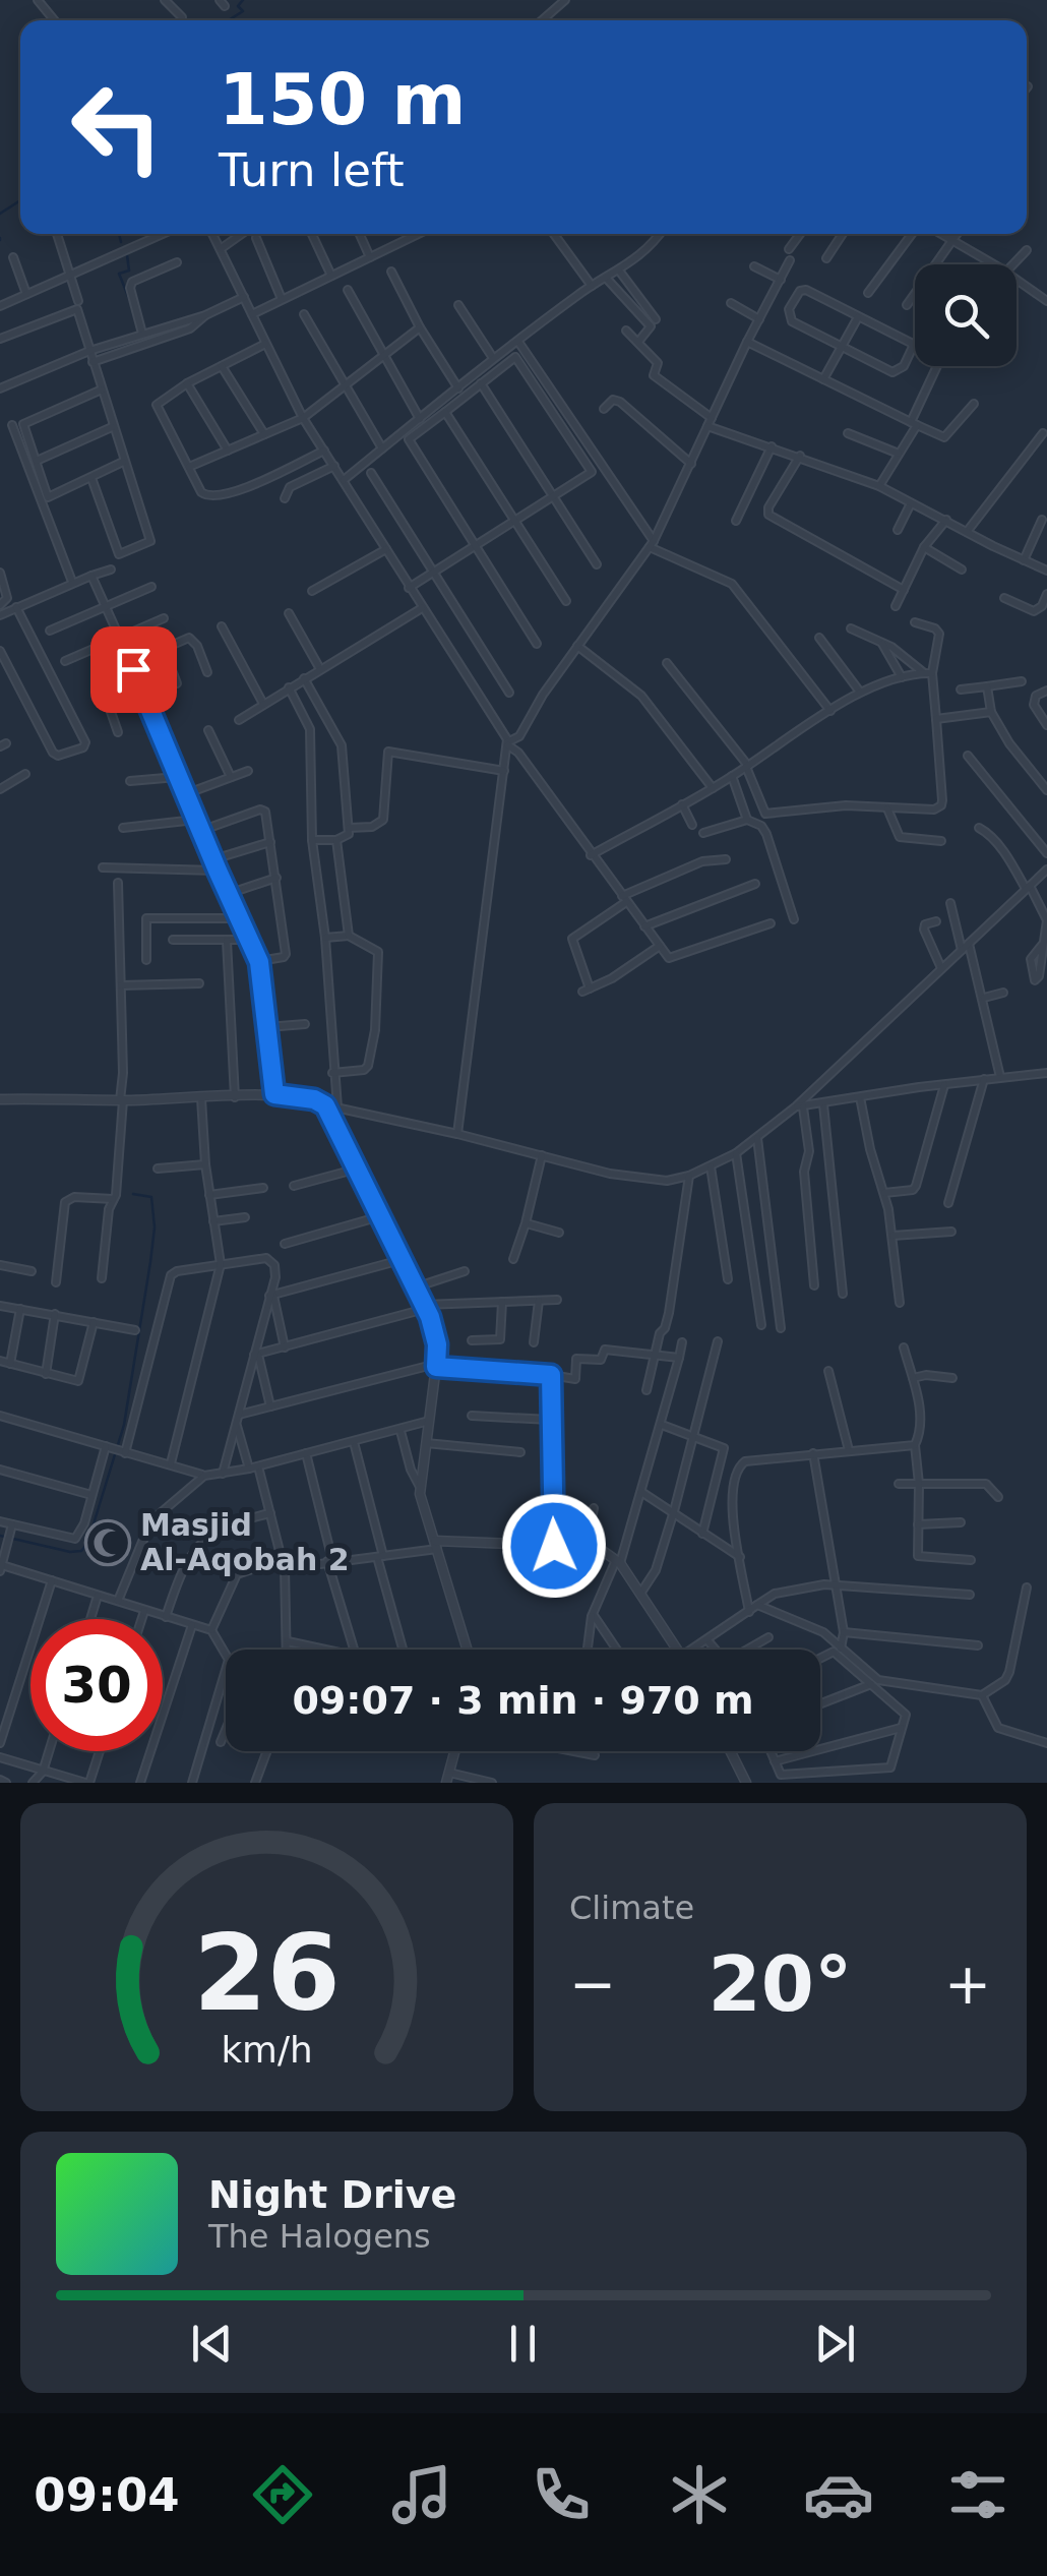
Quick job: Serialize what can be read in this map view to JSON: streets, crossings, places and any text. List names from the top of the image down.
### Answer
{
  "places": {
    "mosque": ["Masjid Al-Aqobah 2"]
  },
  "page": {
    "turn": ["150 m", "Turn left"],
    "limit": "30",
    "trip": "09:07 · 3 min · 970 m",
    "tile": "Climate",
    "heat": ["−", "20°", "+"],
    "song": ["Night Drive", "The Halogens"],
    "tabs": "09:04",
    "gauge": ["26", "km/h"]
  }
}
